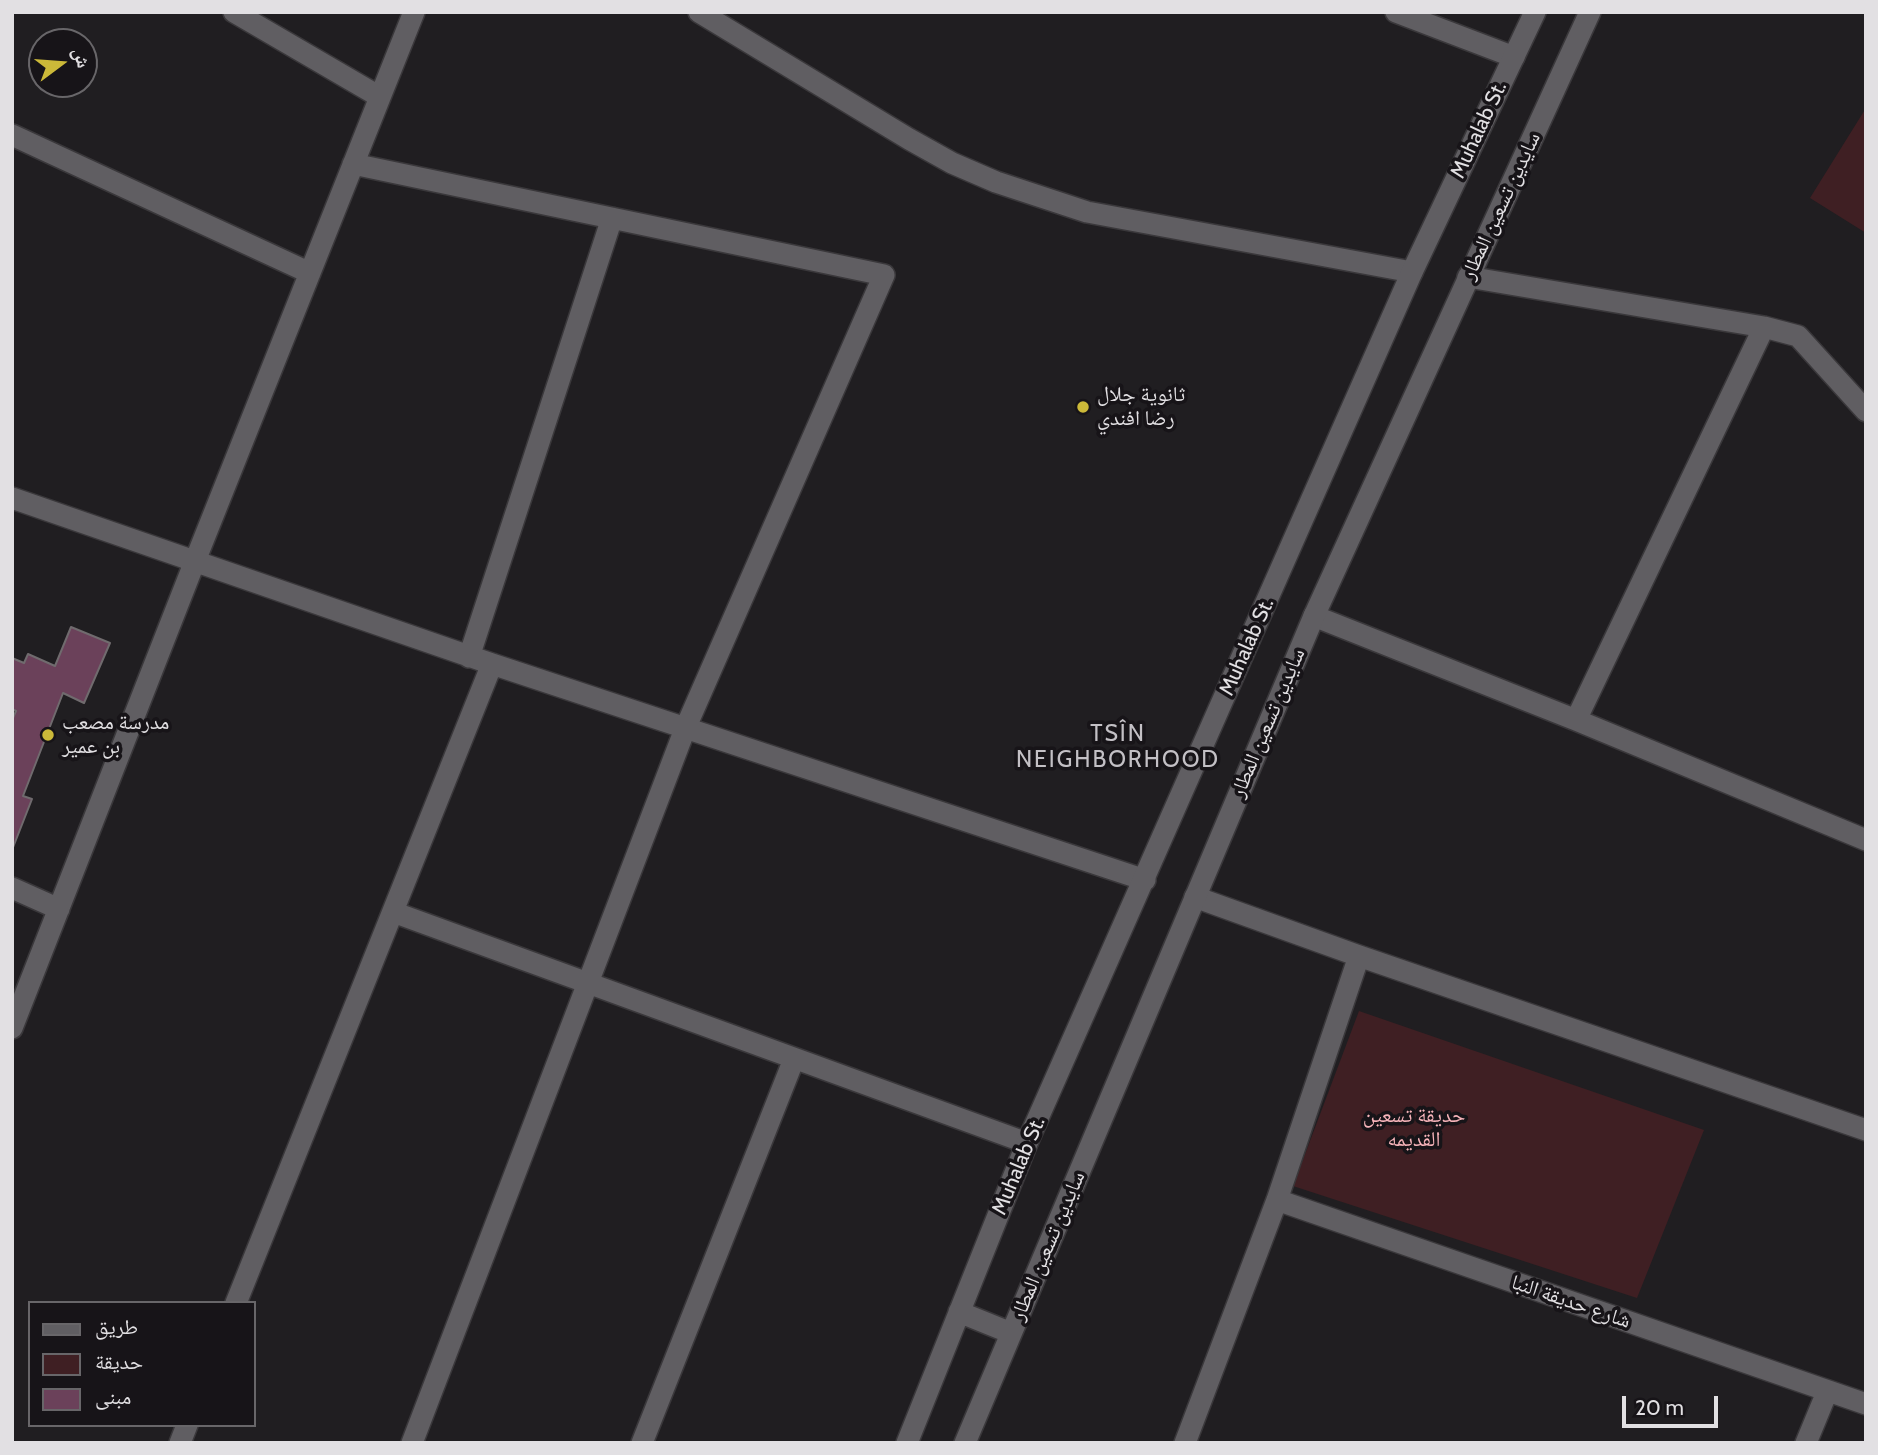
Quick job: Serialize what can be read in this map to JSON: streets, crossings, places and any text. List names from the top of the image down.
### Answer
{
  "streets": {
    "street": ["Muhalab St.", "سايدين تسعين المطار", "شارع حديقة النبا"]
  },
  "districts": ["TSÎN NEIGHBORHOOD"],
  "parks": ["حديقة تسعين القديمه"],
  "places": ["ثانوية جلال رضا افندي", "مدرسة مصعب بن عمير"],
  "legend": ["طريق", "حديقة", "مبنى"],
  "scale_bar": "20 m",
  "north": "right"
}
